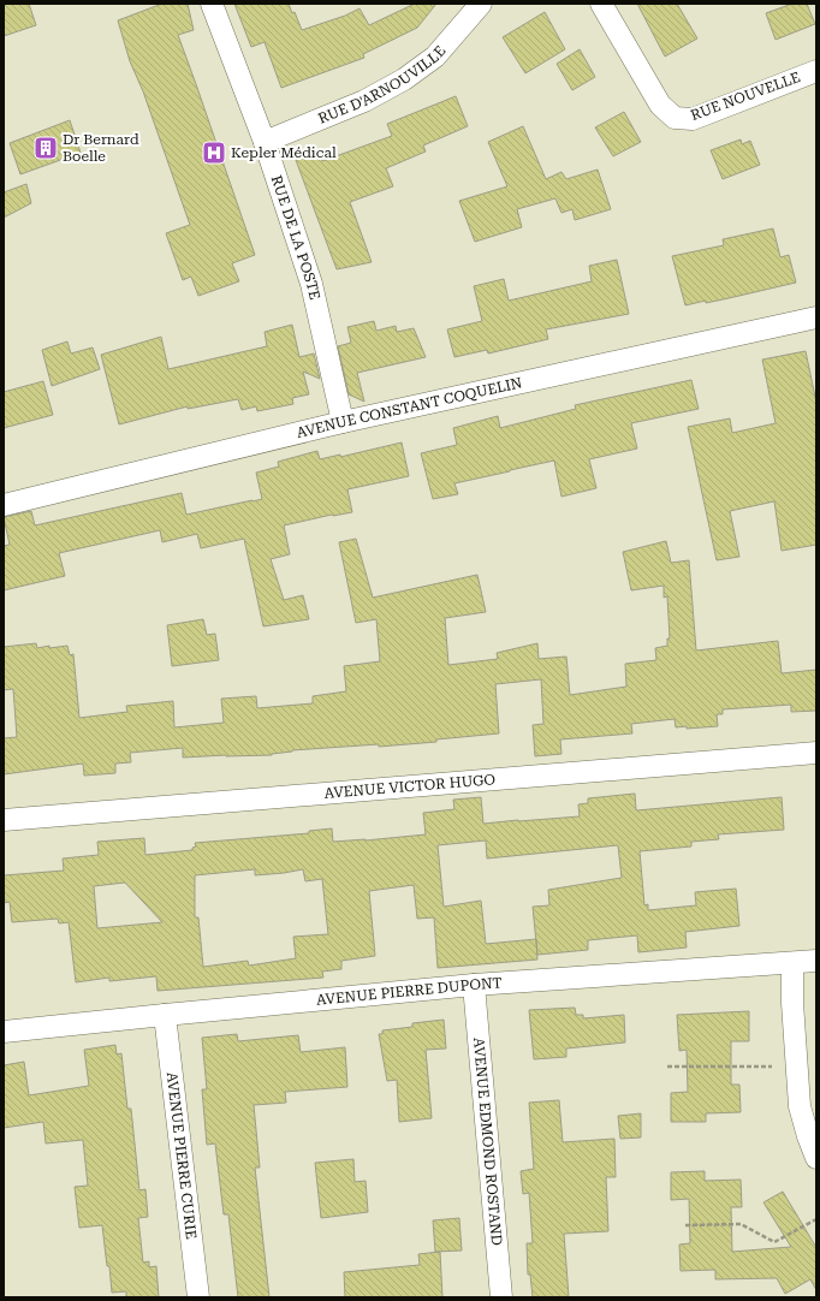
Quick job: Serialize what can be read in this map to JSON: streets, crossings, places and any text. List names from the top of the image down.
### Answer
{
  "streets": {
    "street": [
      "RUE D'ARNOUVILLE",
      "RUE NOUVELLE",
      "RUE DE LA POSTE",
      "AVENUE CONSTANT COQUELIN",
      "AVENUE VICTOR HUGO",
      "AVENUE PIERRE DUPONT",
      "AVENUE EDMOND ROSTAND",
      "AVENUE PIERRE CURIE"
    ]
  },
  "crossings": [
    ["RUE D'ARNOUVILLE", "RUE DE LA POSTE"],
    ["RUE DE LA POSTE", "AVENUE CONSTANT COQUELIN"],
    ["AVENUE PIERRE DUPONT", "AVENUE EDMOND ROSTAND"],
    ["AVENUE PIERRE DUPONT", "AVENUE PIERRE CURIE"]
  ],
  "places": {
    "building": ["Dr Bernard Boelle"],
    "hospital": ["Kepler Médical"]
  }
}
